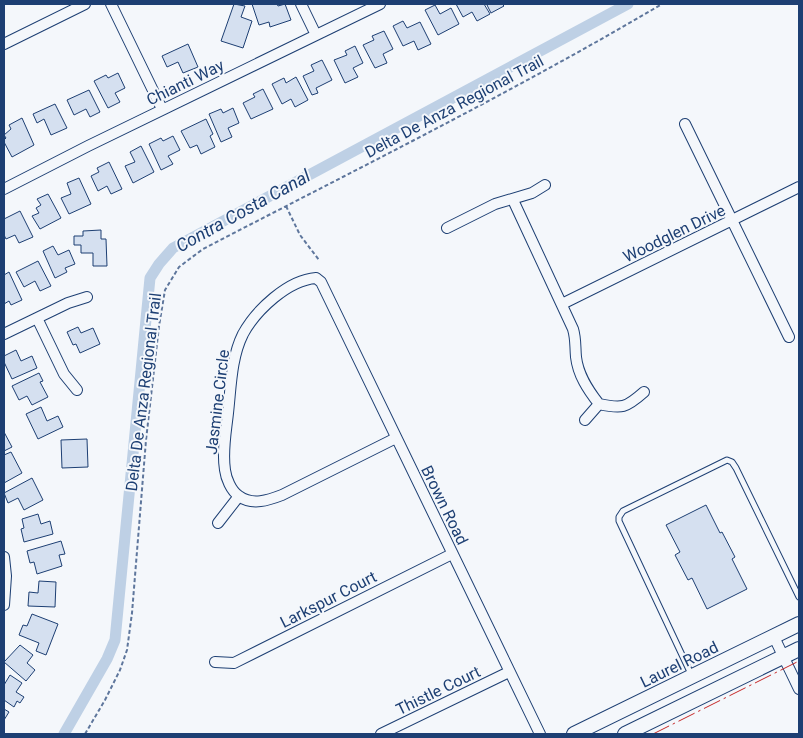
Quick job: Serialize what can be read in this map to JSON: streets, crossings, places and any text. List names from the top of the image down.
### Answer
{
  "streets": {
    "main road": ["Laurel Road"],
    "street": [
      "Chianti Way",
      "Woodglen Drive",
      "Jasmine Circle",
      "Brown Road",
      "Larkspur Court",
      "Thistle Court"
    ],
    "path": ["Delta De Anza Regional Trail"]
  },
  "crossings": [
    ["Jasmine Circle", "Brown Road"],
    ["Brown Road", "Larkspur Court"],
    ["Brown Road", "Thistle Court"]
  ],
  "water": ["Contra Costa Canal"]
}
